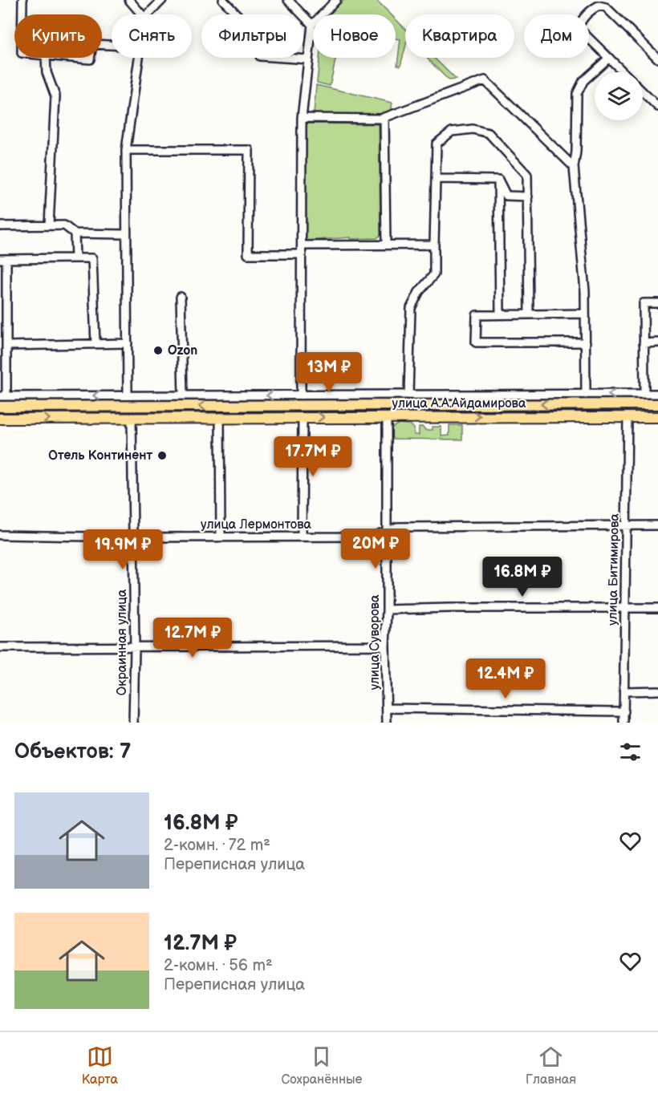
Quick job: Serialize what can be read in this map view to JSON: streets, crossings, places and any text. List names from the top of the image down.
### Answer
{
  "streets": {
    "main road": ["улица А.А.Айдамирова"],
    "street": [
      "улица Лермонтова",
      "улица Битимирова",
      "Окраинная улица",
      "улица Суворова"
    ]
  },
  "crossings": [
    ["улица А.А.Айдамирова", "улица Битимирова"],
    ["улица А.А.Айдамирова", "Окраинная улица"],
    ["улица А.А.Айдамирова", "улица Суворова"],
    ["улица Лермонтова", "улица Битимирова"],
    ["улица Лермонтова", "Окраинная улица"],
    ["улица Лермонтова", "улица Суворова"]
  ],
  "places": ["Ozon", "Отель Континент"],
  "page": {
    "chip": [
      "Купить",
      "Снять",
      "Фильтры",
      "Новое",
      "Квартира",
      "Дом"
    ],
    "price": [
      "13M ₽",
      "17.7M ₽",
      "20M ₽",
      "19.9M ₽",
      "16.8M ₽",
      "12.7M ₽",
      "12.4M ₽"
    ],
    "heading": "Объектов: 7",
    "list": [
      {
        "name": "16.8M ₽",
        "note": "2-комн. · 72 m² · Переписная улица"
      },
      {
        "name": "12.7M ₽",
        "note": "2-комн. · 56 m² · Переписная улица"
      }
    ],
    "tabs": ["Карта", "Сохранённые", "Главная"]
  }
}
